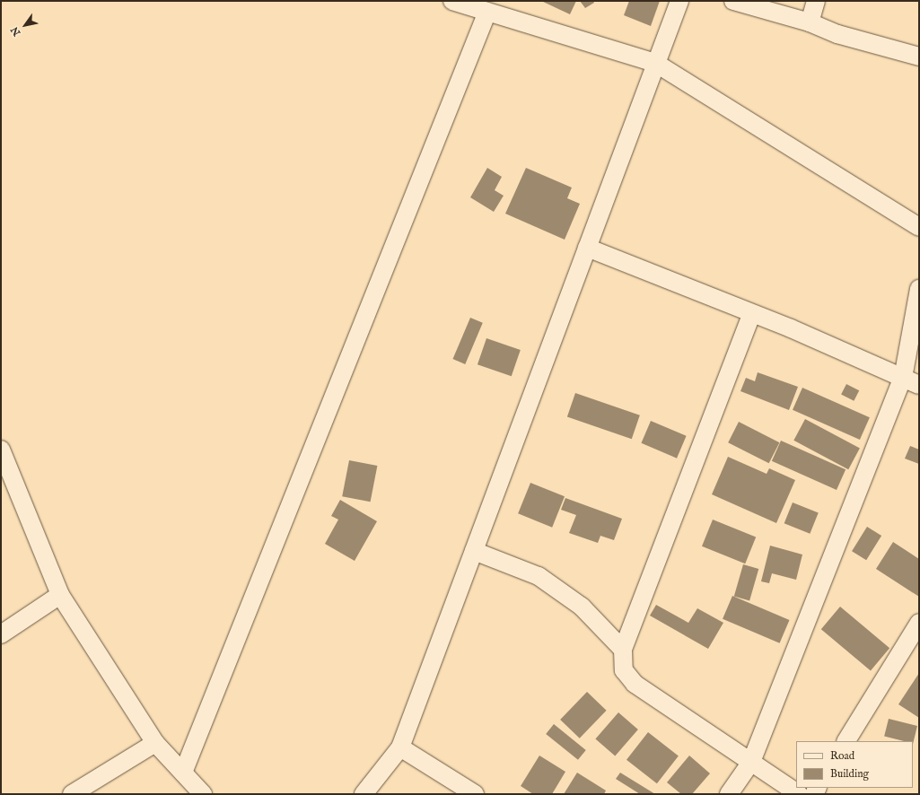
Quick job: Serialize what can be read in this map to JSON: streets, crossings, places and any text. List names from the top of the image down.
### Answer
{
  "legend": ["Road", "Building"],
  "north": "bottom left"
}
